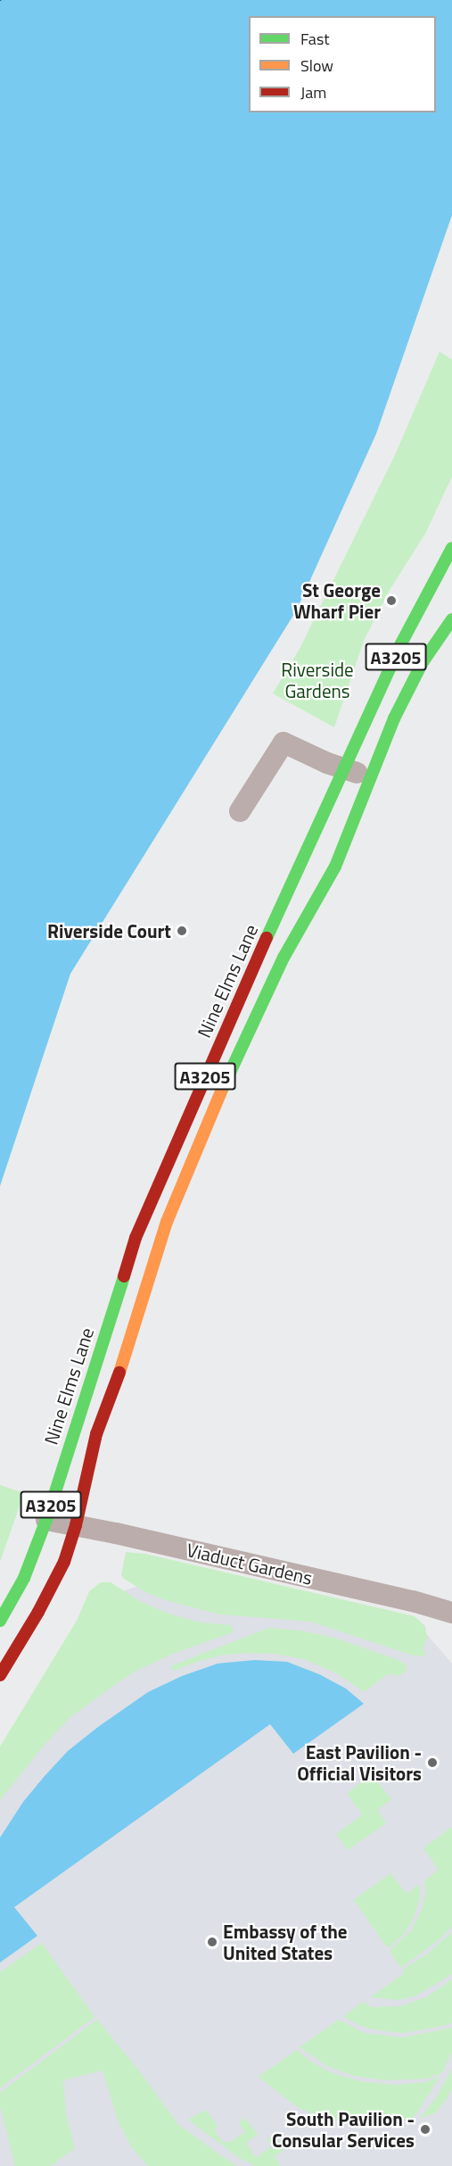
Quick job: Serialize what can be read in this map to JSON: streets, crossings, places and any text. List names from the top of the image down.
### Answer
{
  "streets": {
    "highway": ["A3205", "Nine Elms Lane"],
    "street": ["Viaduct Gardens"]
  },
  "crossings": [
    ["A3205", "Viaduct Gardens"],
    ["Nine Elms Lane", "Viaduct Gardens"]
  ],
  "parks": ["Riverside Gardens"],
  "places": [
    "St George Wharf Pier",
    "Riverside Court",
    "East Pavilion - Official Visitors",
    "Embassy of the United States",
    "South Pavilion - Consular Services"
  ],
  "legend": ["Fast", "Slow", "Jam"]
}
